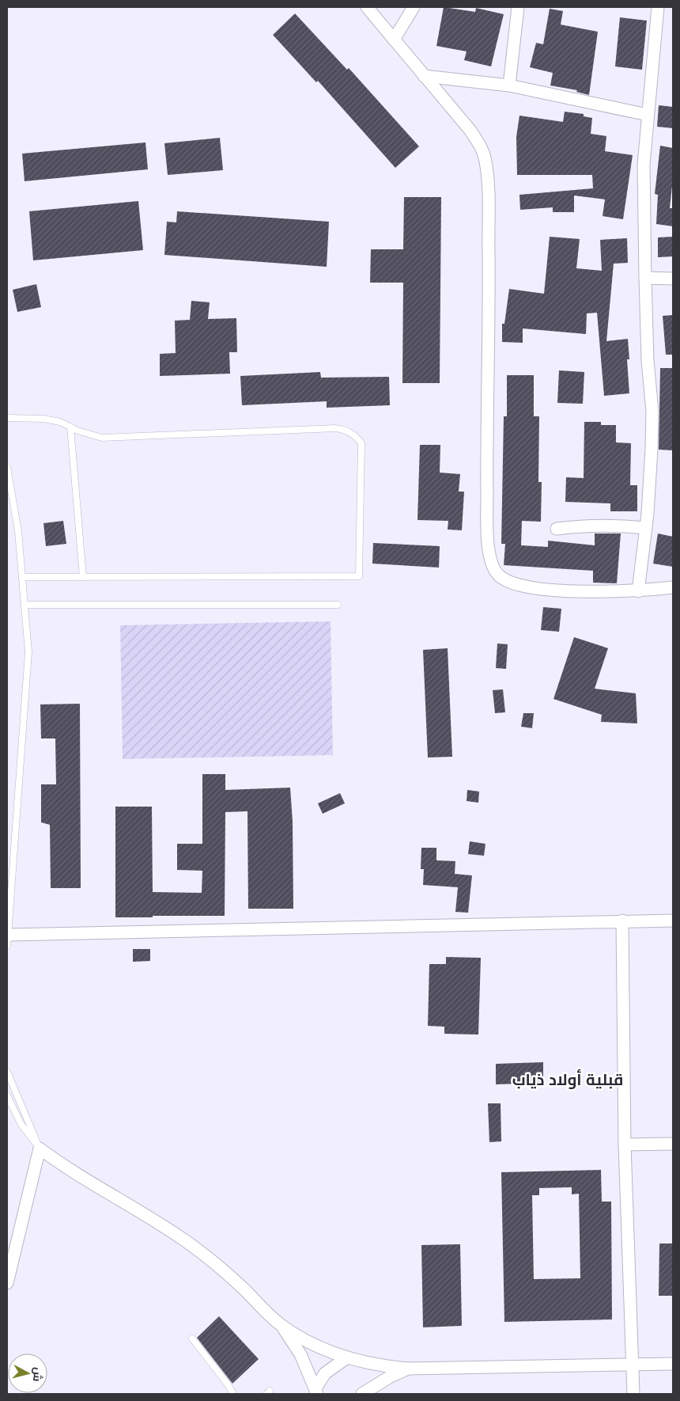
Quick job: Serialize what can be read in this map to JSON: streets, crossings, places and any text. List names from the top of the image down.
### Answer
{
  "districts": ["قبلية أولاد ذياب"],
  "north": "right"
}
